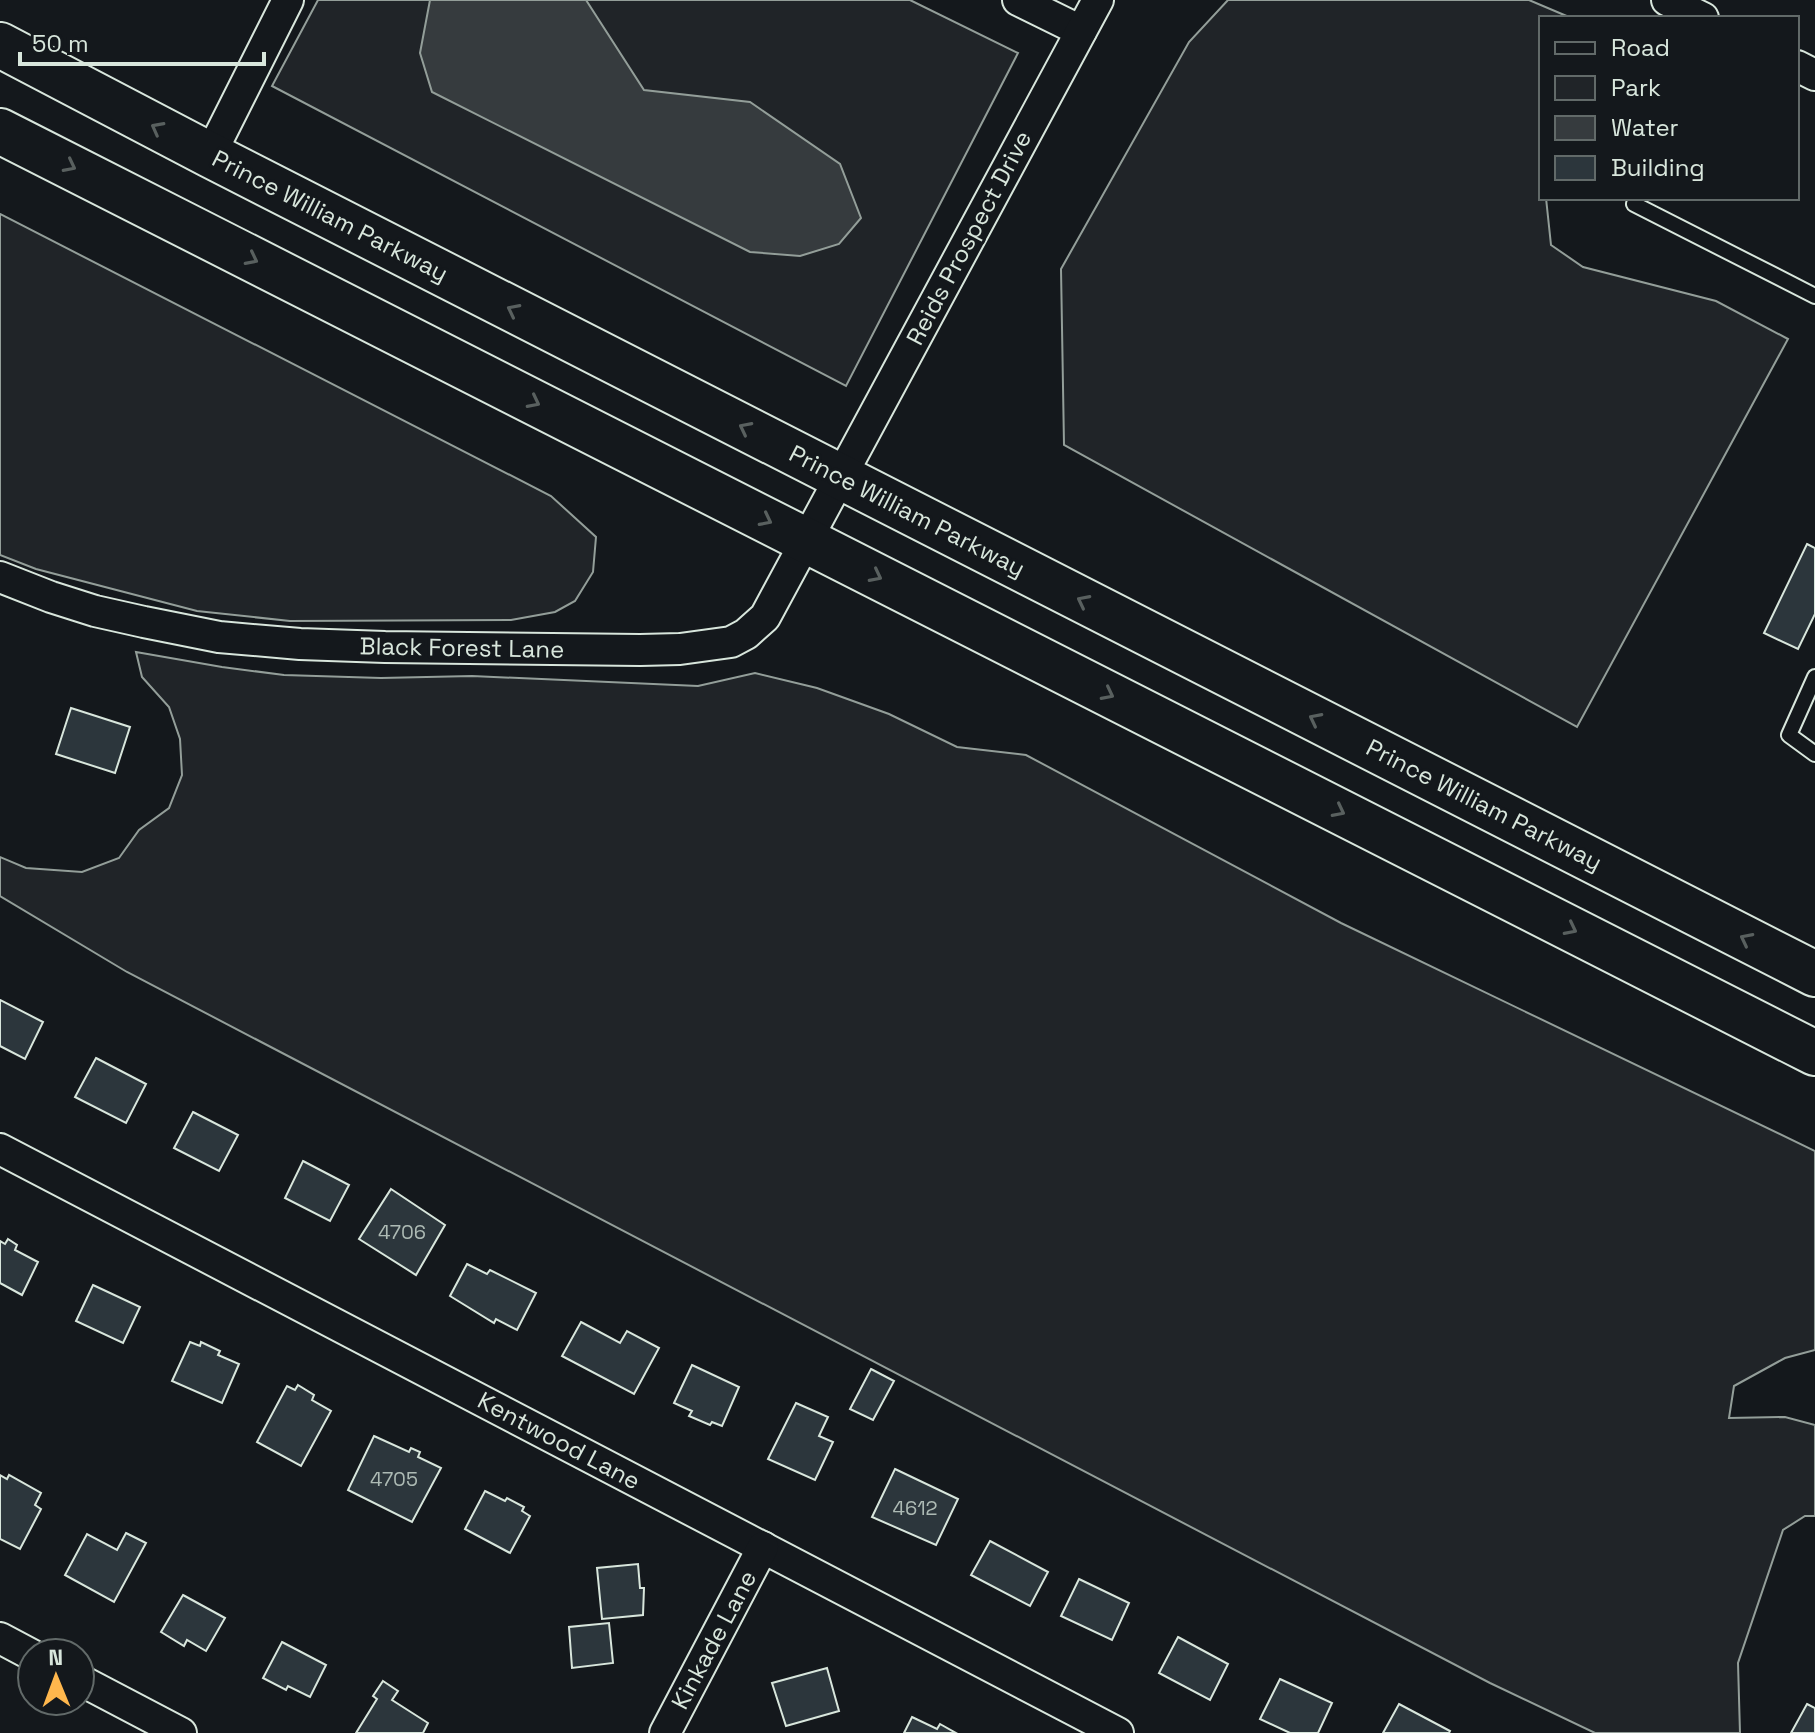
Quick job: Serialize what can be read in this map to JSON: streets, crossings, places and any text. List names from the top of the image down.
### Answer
{
  "streets": {
    "highway": ["Prince William Parkway"],
    "street": [
      "Reids Prospect Drive",
      "Black Forest Lane",
      "Kentwood Lane",
      "Kinkade Lane"
    ]
  },
  "crossings": [
    ["Prince William Parkway", "Reids Prospect Drive"],
    ["Prince William Parkway", "Black Forest Lane"],
    ["Reids Prospect Drive", "Black Forest Lane"],
    ["Kentwood Lane", "Kinkade Lane"]
  ],
  "house_numbers": ["4706", "4705", "4612"],
  "legend": [
    "Road",
    "Park",
    "Water",
    "Building"
  ],
  "scale_bar": "50 m",
  "north": "top"
}
